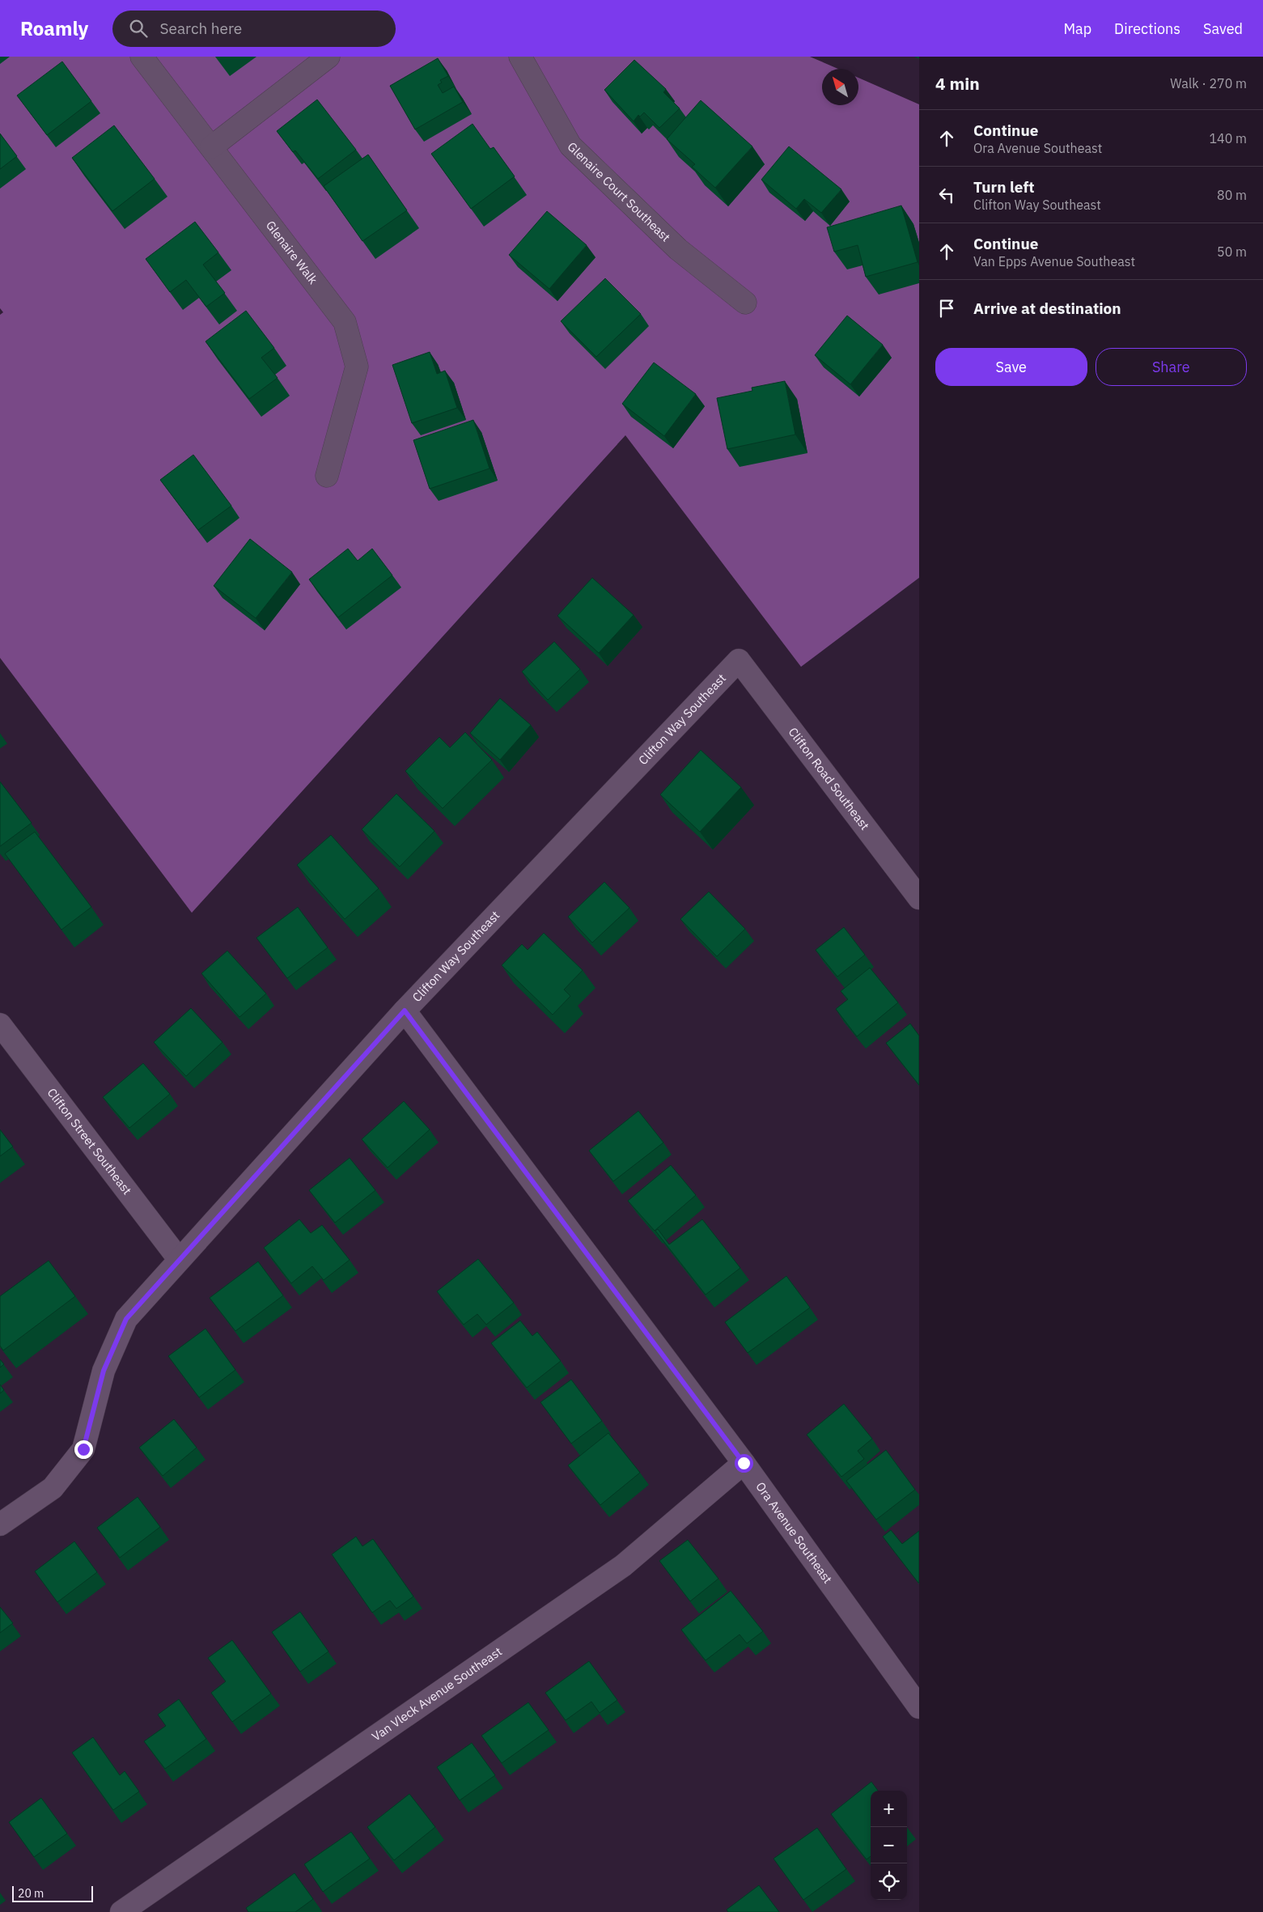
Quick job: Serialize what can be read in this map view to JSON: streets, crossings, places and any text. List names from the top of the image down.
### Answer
{
  "streets": {
    "street": [
      "Glenaire Court Southeast",
      "Glenaire Walk",
      "Clifton Way Southeast",
      "Clifton Road Southeast",
      "Clifton Street Southeast",
      "Ora Avenue Southeast",
      "Van Vleck Avenue Southeast"
    ]
  },
  "crossings": [
    ["Clifton Way Southeast", "Clifton Road Southeast"],
    ["Clifton Way Southeast", "Clifton Street Southeast"],
    ["Clifton Way Southeast", "Ora Avenue Southeast"],
    ["Ora Avenue Southeast", "Van Vleck Avenue Southeast"]
  ],
  "scale_bar": "20 m",
  "north": "top left",
  "page": {
    "header": "Roamly",
    "search": "Search here",
    "nav": ["Map", "Directions", "Saved"],
    "heading": ["4 min", "Walk · 270 m"],
    "list": [
      ["Continue", "Ora Avenue Southeast", "140 m"],
      ["Turn left", "Clifton Way Southeast", "80 m"],
      ["Continue", "Van Epps Avenue Southeast", "50 m"],
      "Arrive at destination"
    ],
    "buttons": ["Save", "Share"],
    "map_buttons": ["+", "−"],
    "scale": "20 m"
  }
}
